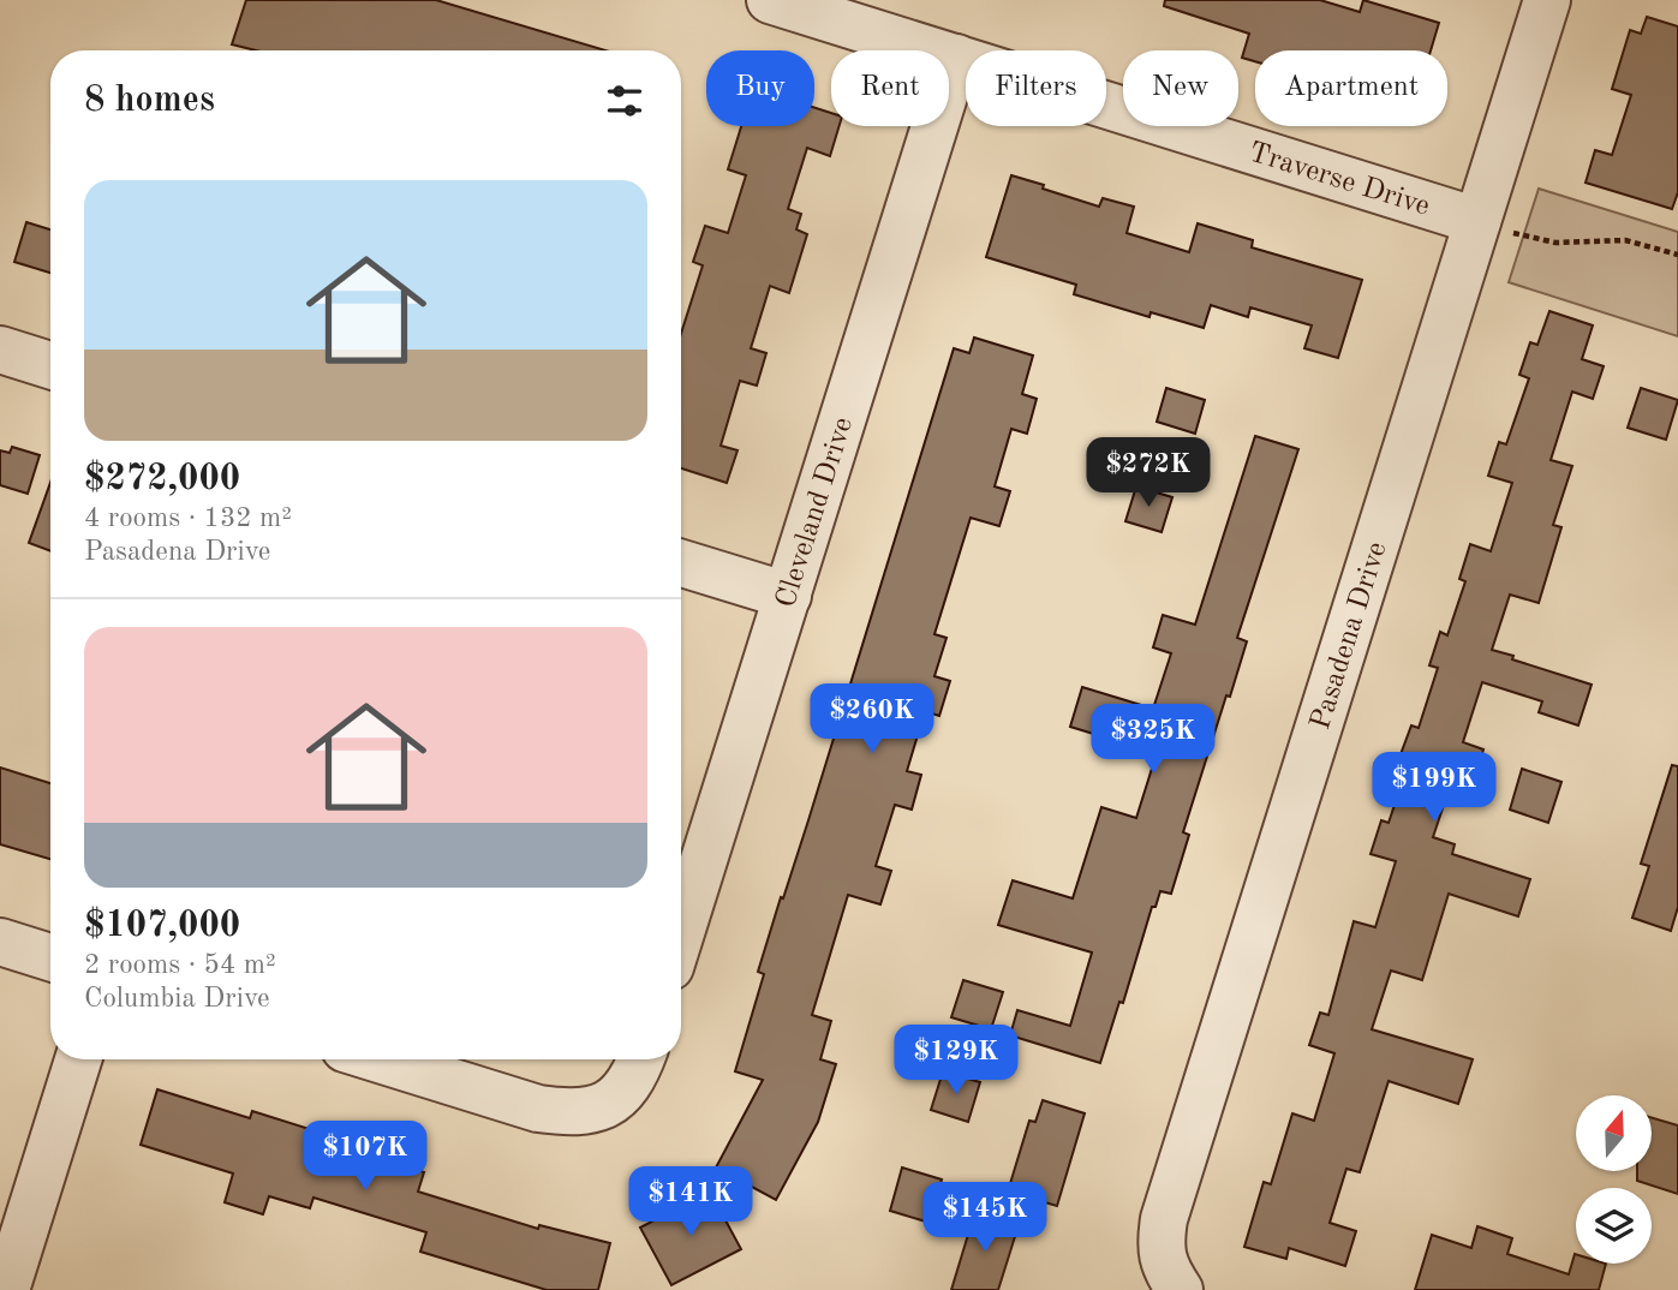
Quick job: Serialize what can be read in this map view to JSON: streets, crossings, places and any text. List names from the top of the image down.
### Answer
{
  "streets": {
    "street": ["Traverse Drive", "Cleveland Drive", "Pasadena Drive"]
  },
  "crossings": [
    ["Traverse Drive", "Cleveland Drive"],
    ["Traverse Drive", "Pasadena Drive"]
  ],
  "north": "top",
  "page": {
    "chip": [
      "Buy",
      "Rent",
      "Filters",
      "New",
      "Apartment"
    ],
    "heading": "8 homes",
    "list": [
      {
        "name": "$272,000",
        "note": "4 rooms · 132 m² · Pasadena Drive"
      },
      {
        "name": "$107,000",
        "note": "2 rooms · 54 m² · Columbia Drive"
      }
    ],
    "price": [
      "$272K",
      "$260K",
      "$325K",
      "$199K",
      "$129K",
      "$107K",
      "$141K",
      "$145K"
    ]
  }
}
